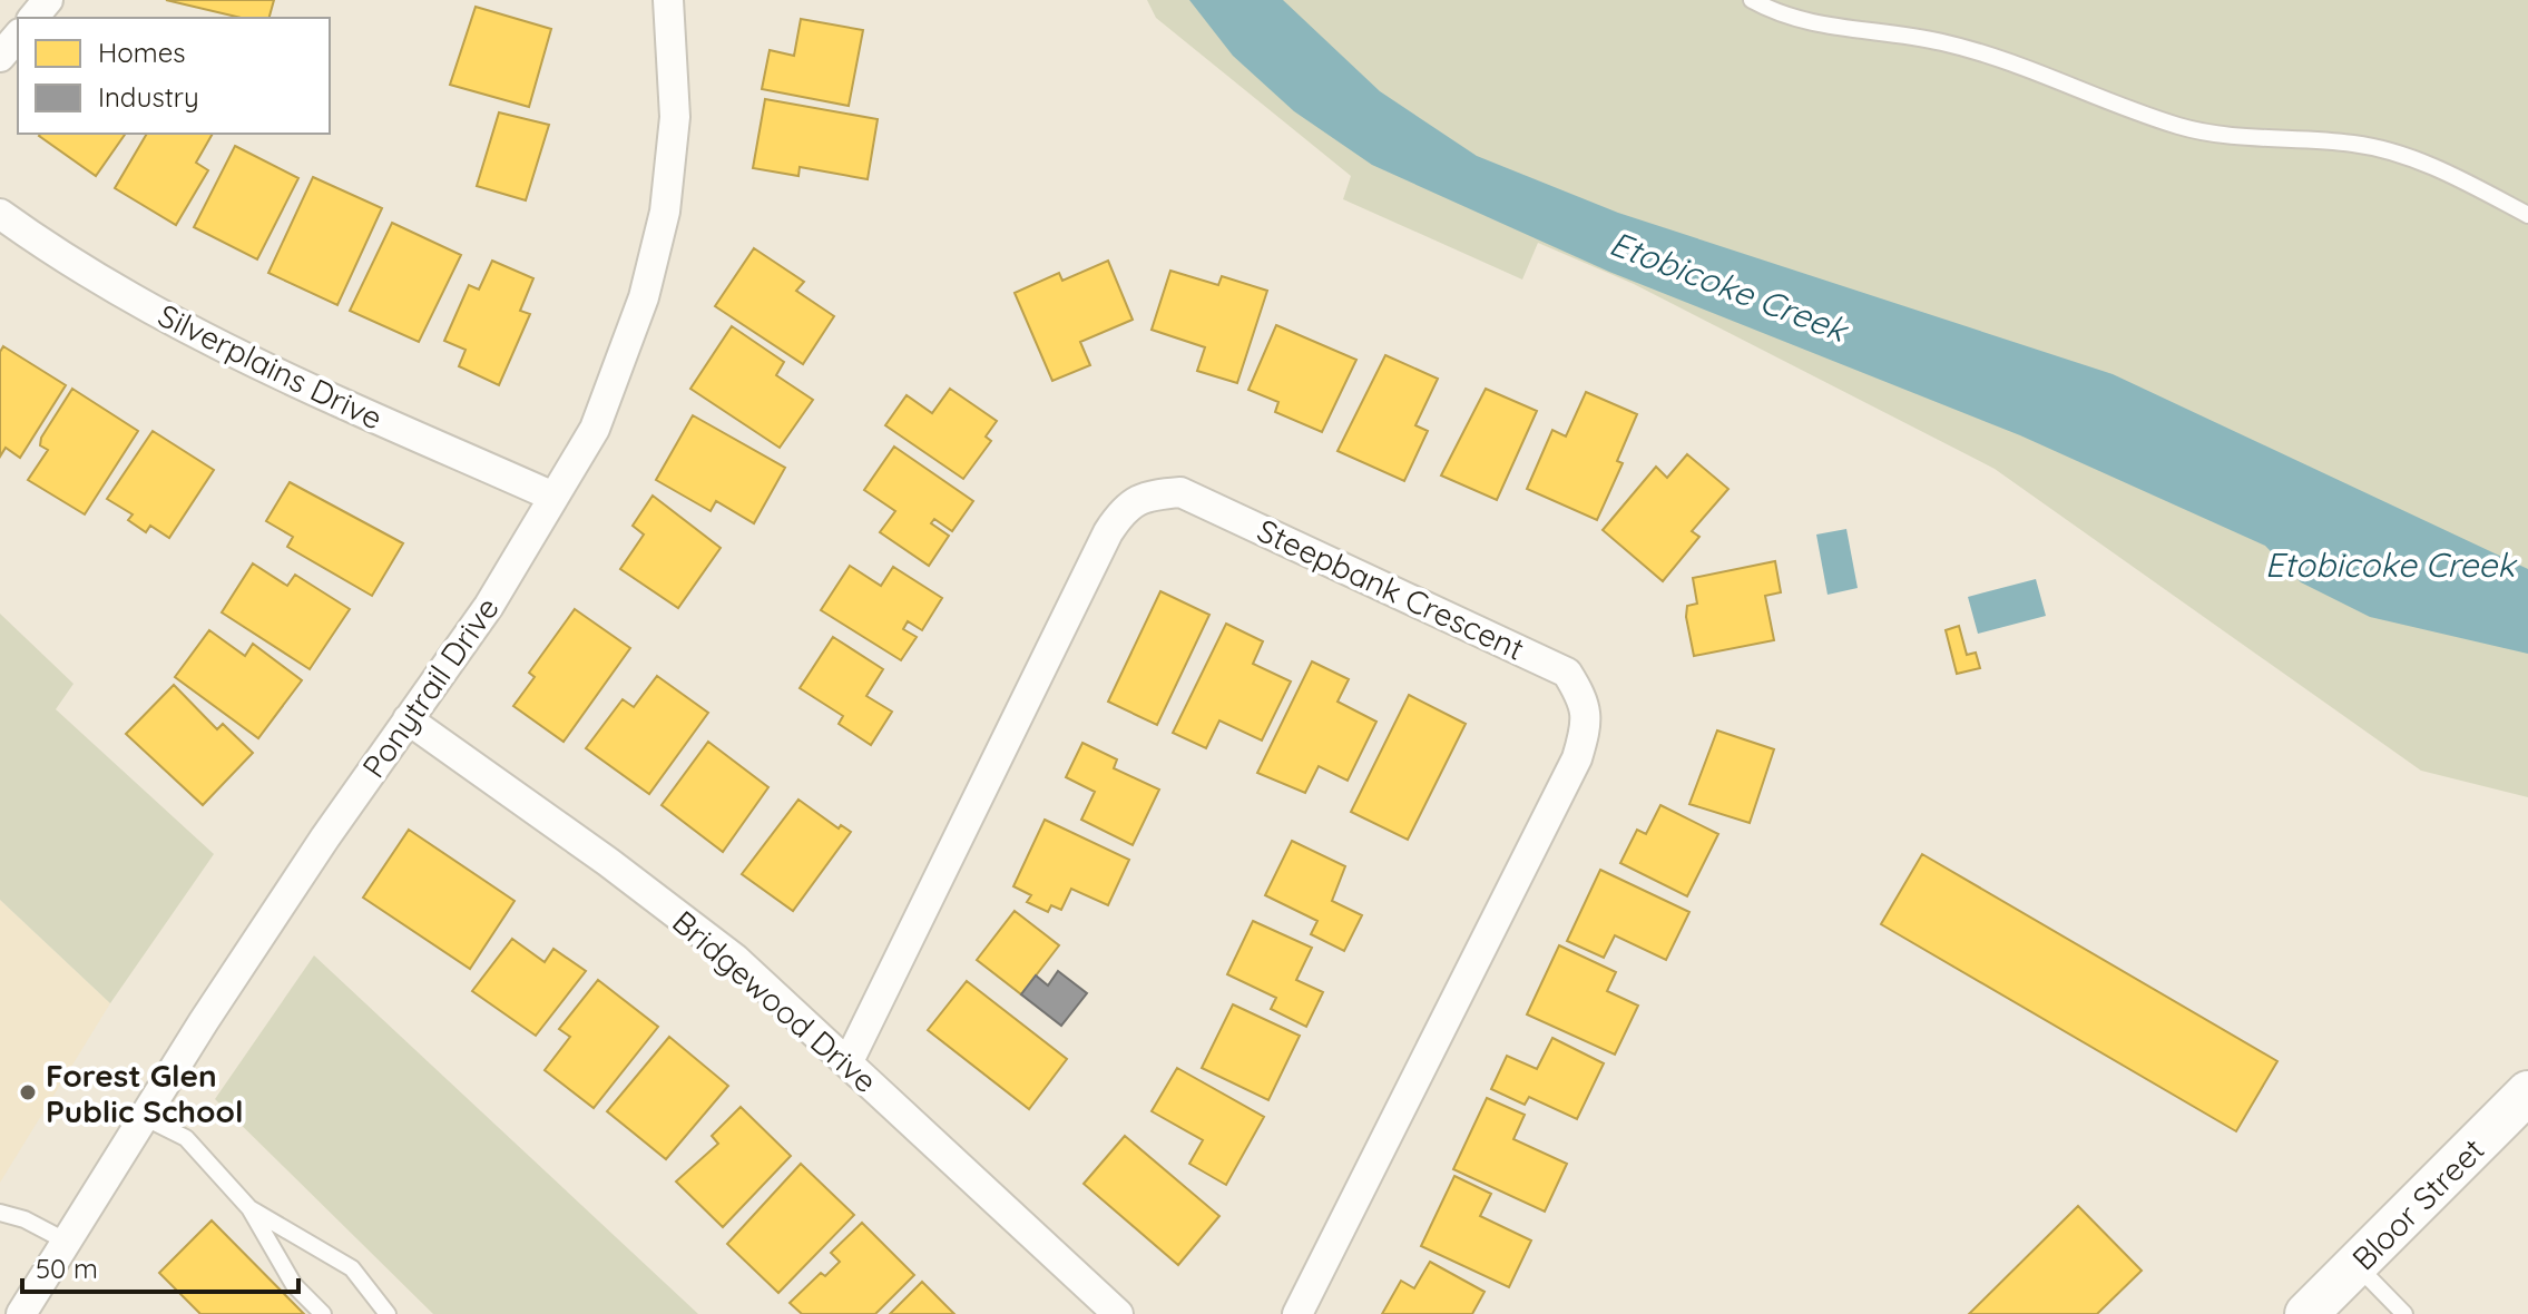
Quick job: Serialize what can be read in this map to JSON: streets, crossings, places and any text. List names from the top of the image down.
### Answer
{
  "streets": {
    "main road": ["Bloor Street"],
    "street": [
      "Silverplains Drive",
      "Steepbank Crescent",
      "Ponytrail Drive",
      "Bridgewood Drive"
    ]
  },
  "crossings": [
    ["Silverplains Drive", "Ponytrail Drive"],
    ["Steepbank Crescent", "Bridgewood Drive"],
    ["Ponytrail Drive", "Bridgewood Drive"]
  ],
  "water": ["Etobicoke Creek"],
  "places": ["Forest Glen Public School"],
  "legend": ["Homes", "Industry"],
  "scale_bar": "50 m"
}
